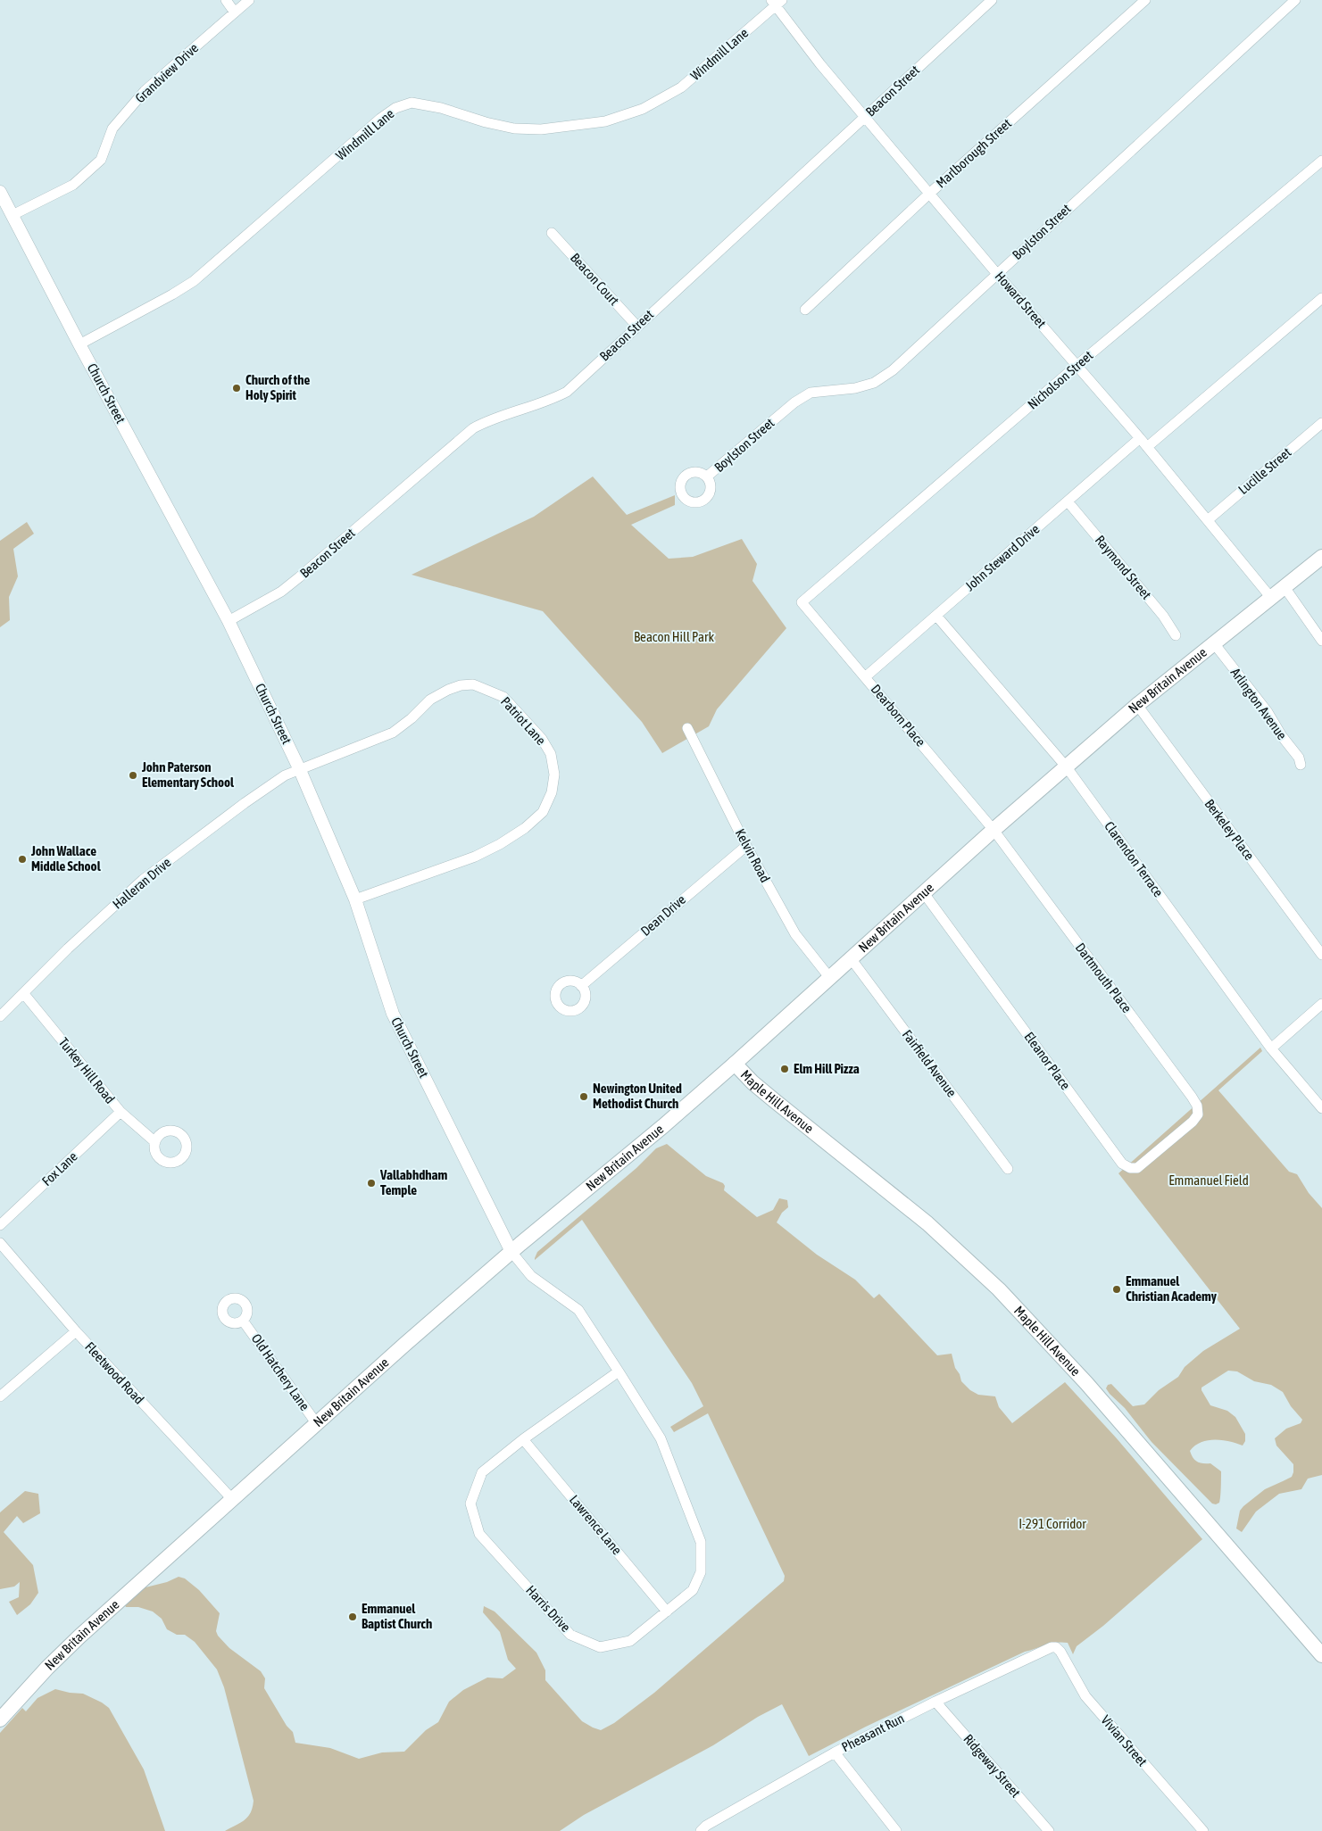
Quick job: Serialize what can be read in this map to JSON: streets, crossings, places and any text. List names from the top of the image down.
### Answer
{
  "streets": {
    "main road": ["New Britain Avenue", "Maple Hill Avenue"],
    "street": [
      "Windmill Lane",
      "Grandview Drive",
      "Beacon Street",
      "Marlborough Street",
      "Boylston Street",
      "Beacon Court",
      "Howard Street",
      "Nicholson Street",
      "Church Street",
      "Lucille Street",
      "John Steward Drive",
      "Raymond Street",
      "Arlington Avenue",
      "Dearborn Place",
      "Patriot Lane",
      "Berkeley Place",
      "Kelvin Road",
      "Clarendon Terrace",
      "Halleran Drive",
      "Dean Drive",
      "Dartmouth Place",
      "Eleanor Place",
      "Fairfield Avenue",
      "Turkey Hill Road",
      "Fox Lane",
      "Old Hatchery Lane",
      "Fleetwood Road",
      "Lawrence Lane",
      "Harris Drive",
      "Pheasant Run",
      "Vivian Street",
      "Ridgeway Street"
    ]
  },
  "crossings": [
    ["Windmill Lane", "Howard Street"],
    ["Windmill Lane", "Church Street"],
    ["Grandview Drive", "Church Street"],
    ["Beacon Street", "Beacon Court"],
    ["Beacon Street", "Howard Street"],
    ["Beacon Street", "Church Street"],
    ["Marlborough Street", "Howard Street"],
    ["Boylston Street", "Howard Street"],
    ["Howard Street", "Nicholson Street"],
    ["Howard Street", "Lucille Street"],
    ["Howard Street", "John Steward Drive"],
    ["Howard Street", "New Britain Avenue"],
    ["Nicholson Street", "Dearborn Place"],
    ["Church Street", "New Britain Avenue"],
    ["Church Street", "Patriot Lane"],
    ["Church Street", "Halleran Drive"],
    ["Church Street", "Harris Drive"],
    ["John Steward Drive", "Raymond Street"],
    ["John Steward Drive", "Dearborn Place"],
    ["John Steward Drive", "Clarendon Terrace"],
    ["New Britain Avenue", "Arlington Avenue"],
    ["New Britain Avenue", "Dearborn Place"],
    ["New Britain Avenue", "Berkeley Place"],
    ["New Britain Avenue", "Kelvin Road"],
    ["New Britain Avenue", "Clarendon Terrace"],
    ["New Britain Avenue", "Dartmouth Place"],
    ["New Britain Avenue", "Eleanor Place"],
    ["New Britain Avenue", "Fairfield Avenue"],
    ["New Britain Avenue", "Maple Hill Avenue"],
    ["New Britain Avenue", "Old Hatchery Lane"],
    ["New Britain Avenue", "Fleetwood Road"],
    ["New Britain Avenue", "Harris Drive"],
    ["Dearborn Place", "Dartmouth Place"],
    ["Patriot Lane", "Halleran Drive"],
    ["Kelvin Road", "Dean Drive"],
    ["Halleran Drive", "Turkey Hill Road"],
    ["Dartmouth Place", "Eleanor Place"],
    ["Turkey Hill Road", "Fox Lane"],
    ["Lawrence Lane", "Harris Drive"],
    ["Pheasant Run", "Vivian Street"],
    ["Pheasant Run", "Ridgeway Street"]
  ],
  "parks": ["Beacon Hill Park", "Emmanuel Field", "I-291 Corridor"],
  "places": [
    "Church of the Holy Spirit",
    "John Paterson Elementary School",
    "John Wallace Middle School",
    "Elm Hill Pizza",
    "Newington United Methodist Church",
    "Vallabhdham Temple",
    "Emmanuel Christian Academy",
    "Emmanuel Baptist Church"
  ]
}
